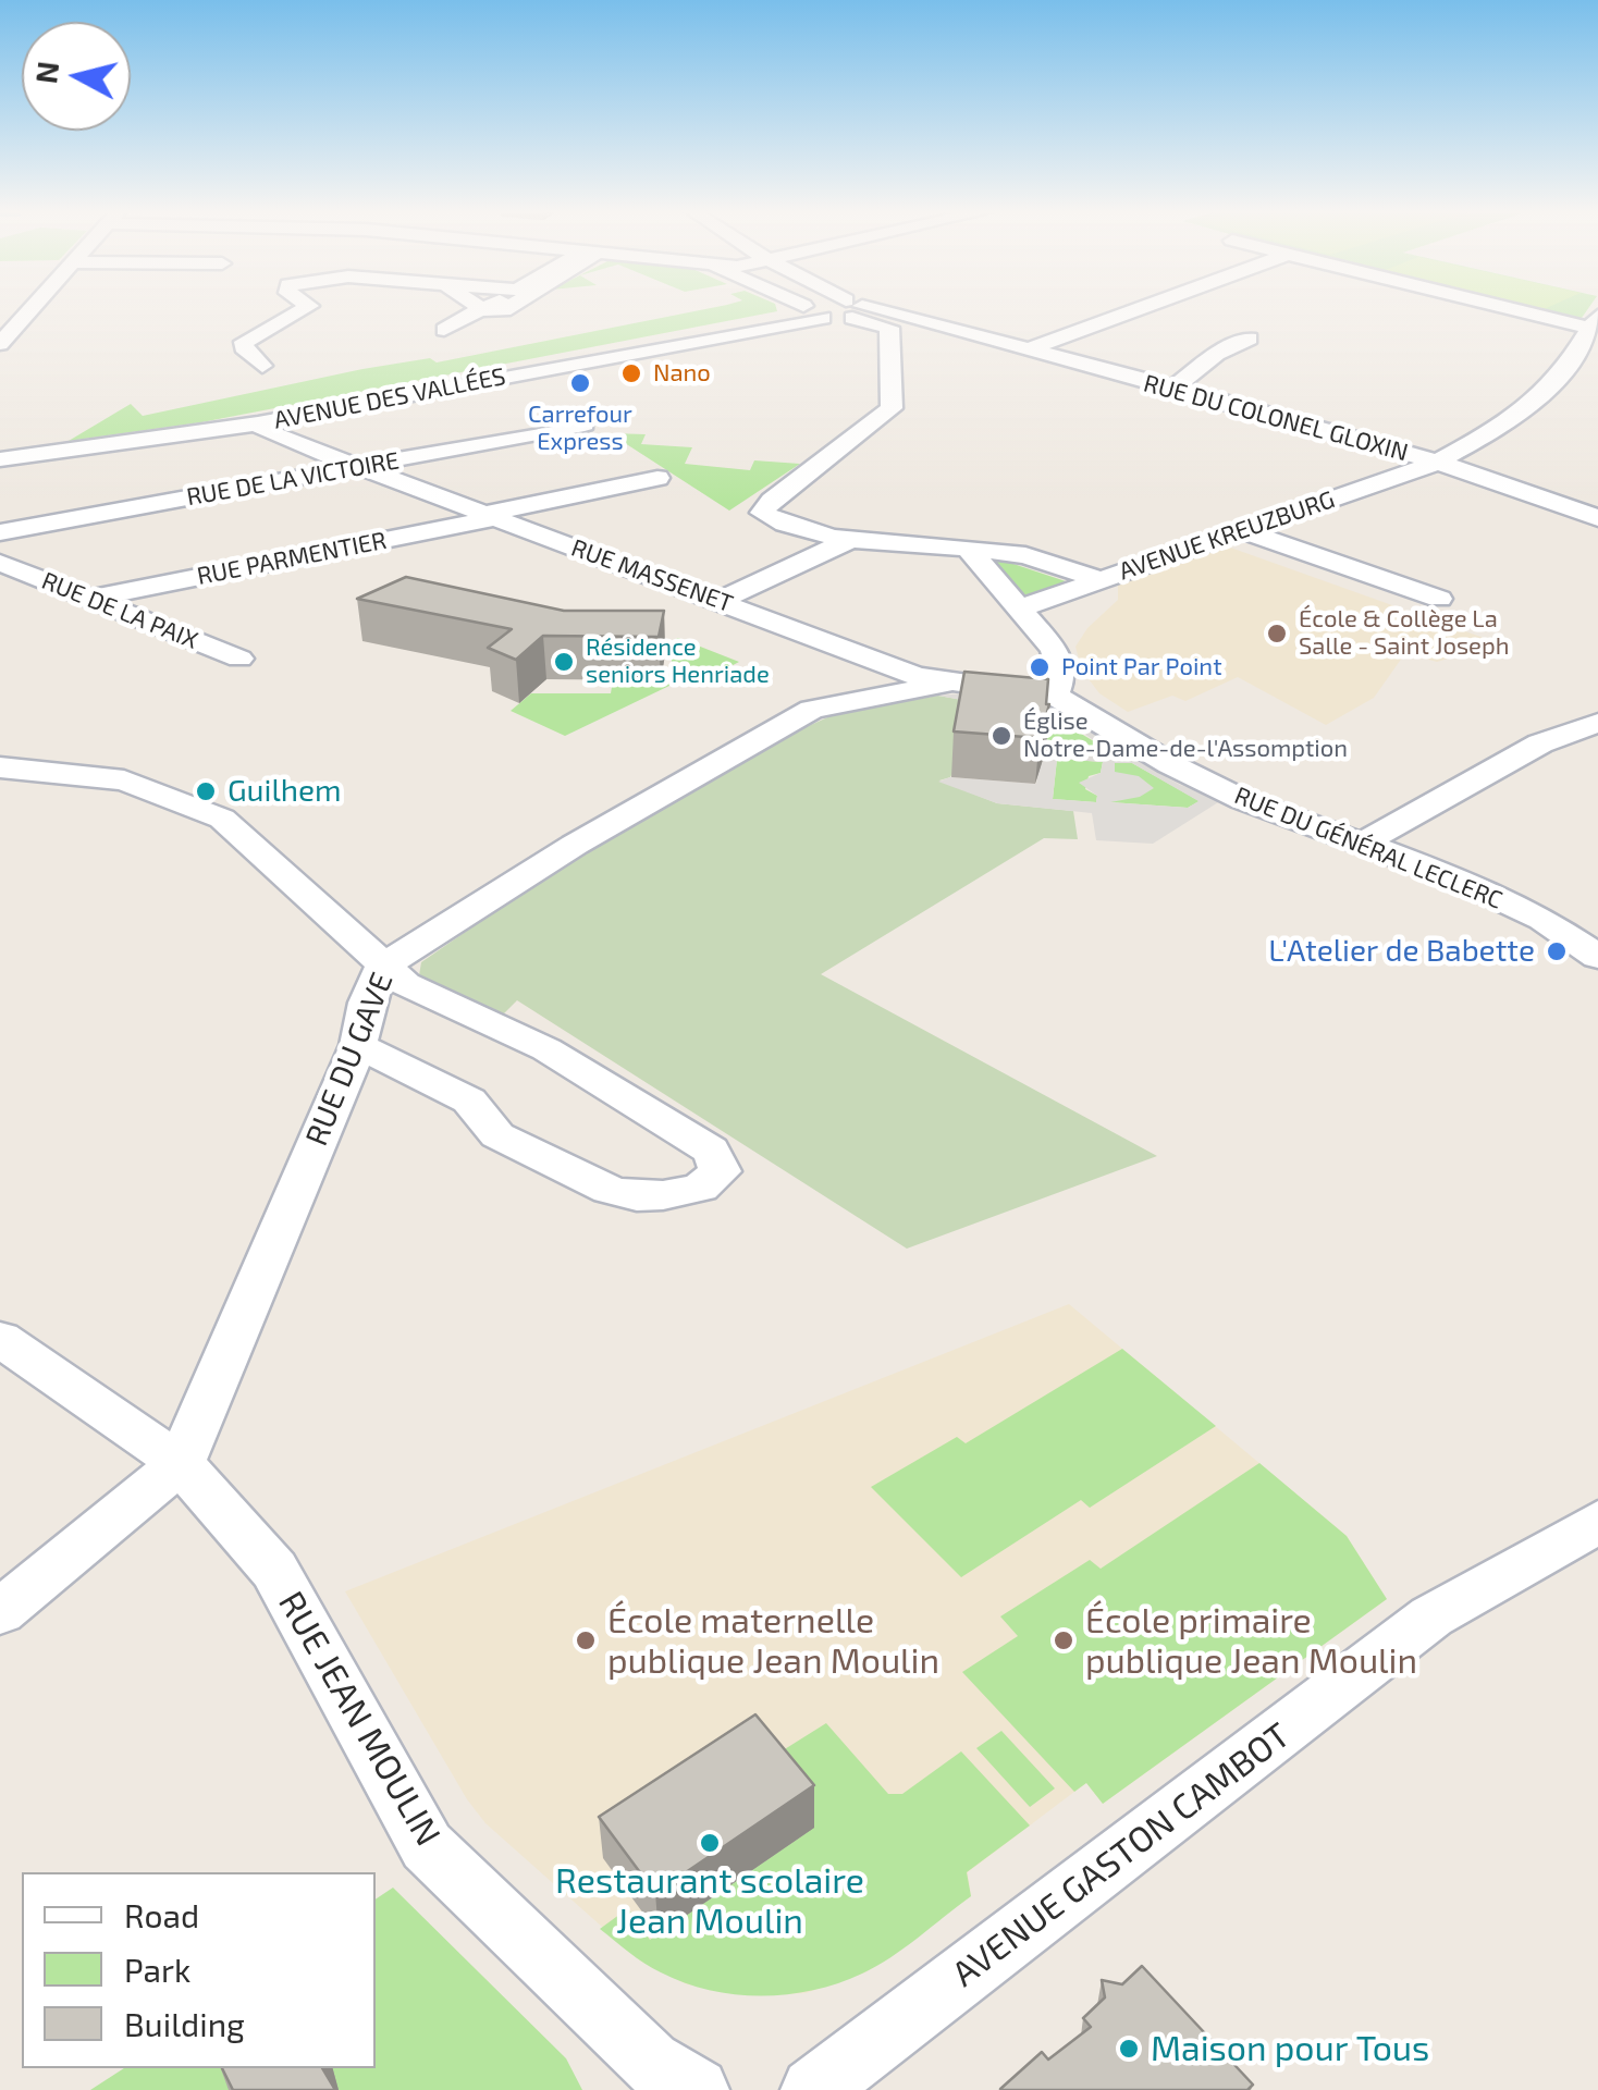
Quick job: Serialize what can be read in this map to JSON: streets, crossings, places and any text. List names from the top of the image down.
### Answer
{
  "streets": {
    "street": [
      "AVENUE DES VALLÉES",
      "RUE DU COLONEL GLOXIN",
      "RUE DE LA VICTOIRE",
      "AVENUE KREUZBURG",
      "RUE PARMENTIER",
      "RUE MASSENET",
      "RUE DE LA PAIX",
      "RUE DU GÉNÉRAL LECLERC",
      "RUE DU GAVE",
      "RUE JEAN MOULIN",
      "AVENUE GASTON CAMBOT"
    ]
  },
  "crossings": [
    ["AVENUE DES VALLÉES", "RUE MASSENET"],
    ["RUE DU COLONEL GLOXIN", "AVENUE KREUZBURG"],
    ["RUE DE LA VICTOIRE", "RUE MASSENET"],
    ["RUE PARMENTIER", "RUE MASSENET"],
    ["RUE PARMENTIER", "RUE DE LA PAIX"],
    ["RUE MASSENET", "RUE DU GÉNÉRAL LECLERC"],
    ["RUE MASSENET", "RUE DU GAVE"],
    ["RUE DU GAVE", "RUE JEAN MOULIN"]
  ],
  "places": [
    "Nano",
    "Carrefour Express",
    "École & Collège La Salle - Saint Joseph",
    "Résidence seniors Henriade",
    "Point Par Point",
    "Église Notre-Dame-de-l'Assomption",
    "Guilhem",
    "L'Atelier de Babette",
    "École maternelle publique Jean Moulin",
    "École primaire publique Jean Moulin",
    "Restaurant scolaire Jean Moulin",
    "Maison pour Tous"
  ],
  "legend": ["Road", "Park", "Building"],
  "north": "left"
}
